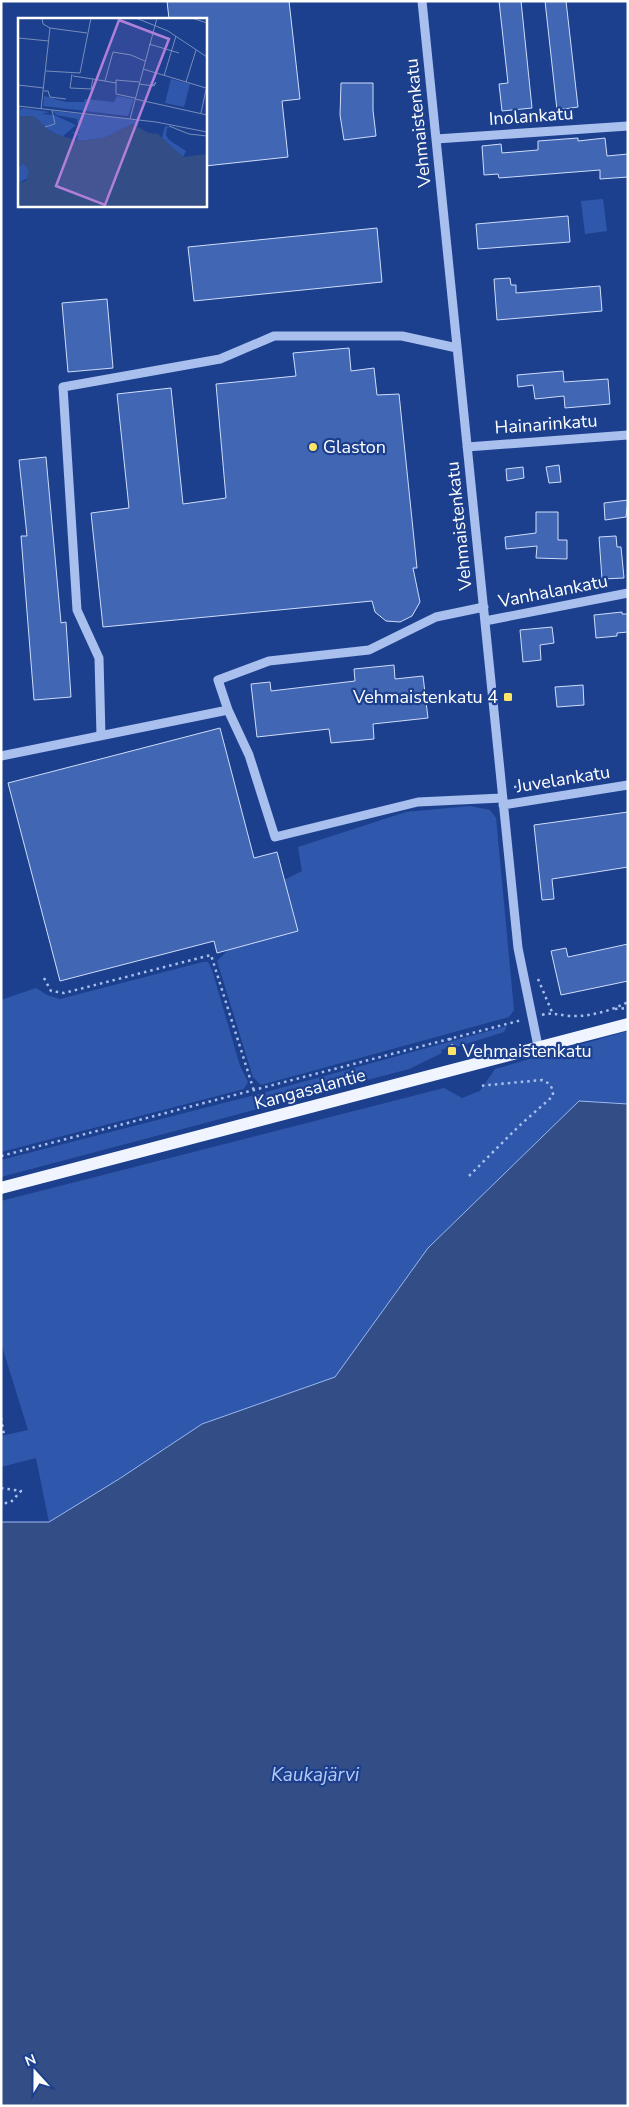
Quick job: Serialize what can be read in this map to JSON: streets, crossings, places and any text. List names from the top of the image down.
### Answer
{
  "streets": {
    "main road": ["Kangasalantie"],
    "street": [
      "Inolankatu",
      "Vehmaistenkatu",
      "Hainarinkatu",
      "Vanhalankatu",
      "Juvelankatu"
    ]
  },
  "crossings": [
    ["Inolankatu", "Vehmaistenkatu"],
    ["Vehmaistenkatu", "Hainarinkatu"],
    ["Vehmaistenkatu", "Vanhalankatu"],
    ["Vehmaistenkatu", "Juvelankatu"],
    ["Vehmaistenkatu", "Kangasalantie"]
  ],
  "water": ["Kaukajärvi"],
  "places": {
    "other": ["Glaston"],
    "transit": ["Vehmaistenkatu 4", "Vehmaistenkatu"]
  },
  "north": "top"
}
